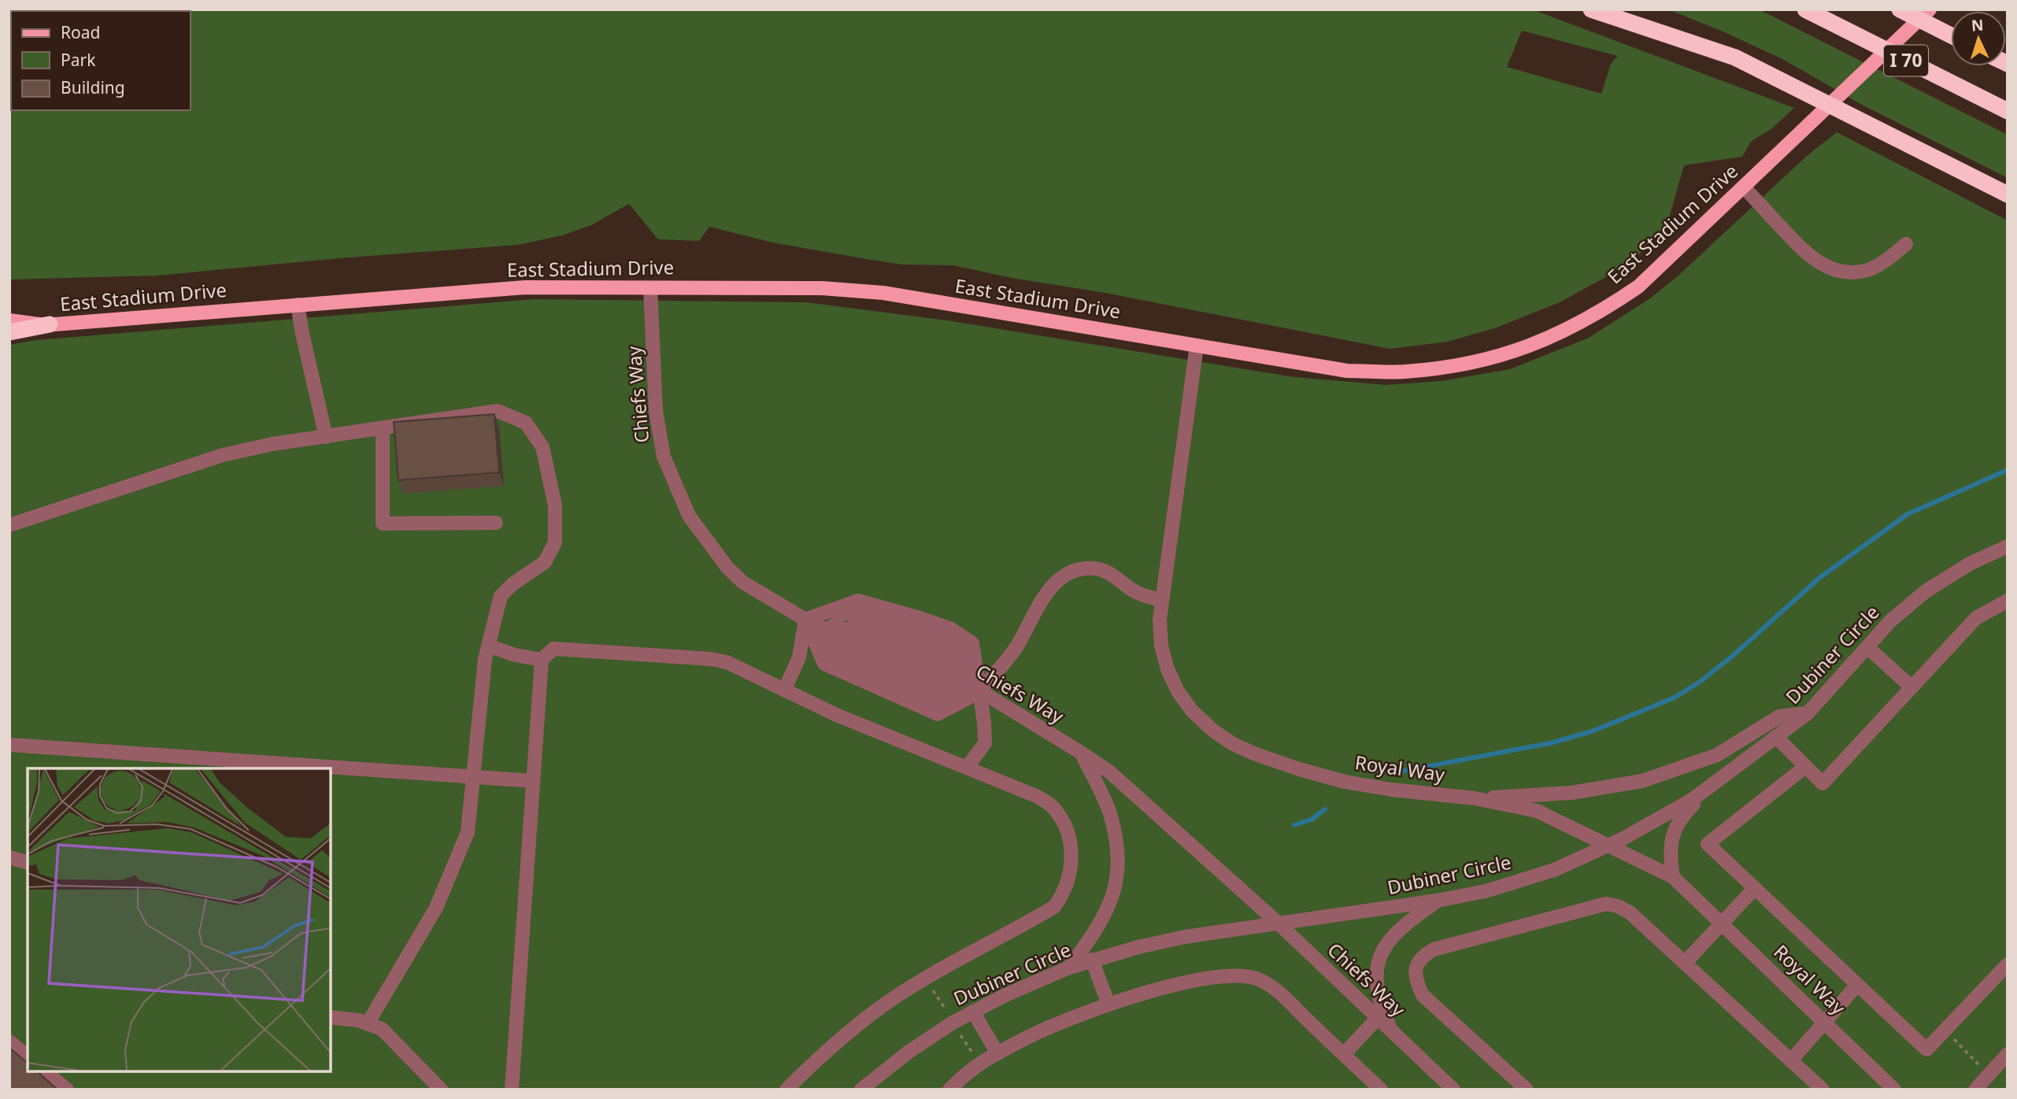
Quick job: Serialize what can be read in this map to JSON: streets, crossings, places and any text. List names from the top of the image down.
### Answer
{
  "streets": {
    "highway": ["I 70"],
    "main road": ["East Stadium Drive"],
    "street": ["Chiefs Way", "Dubiner Circle", "Royal Way"]
  },
  "crossings": [
    ["East Stadium Drive", "Chiefs Way"],
    ["East Stadium Drive", "Royal Way"],
    ["Chiefs Way", "Dubiner Circle"],
    ["Dubiner Circle", "Royal Way"]
  ],
  "legend": ["Road", "Park", "Building"],
  "north": "top"
}
